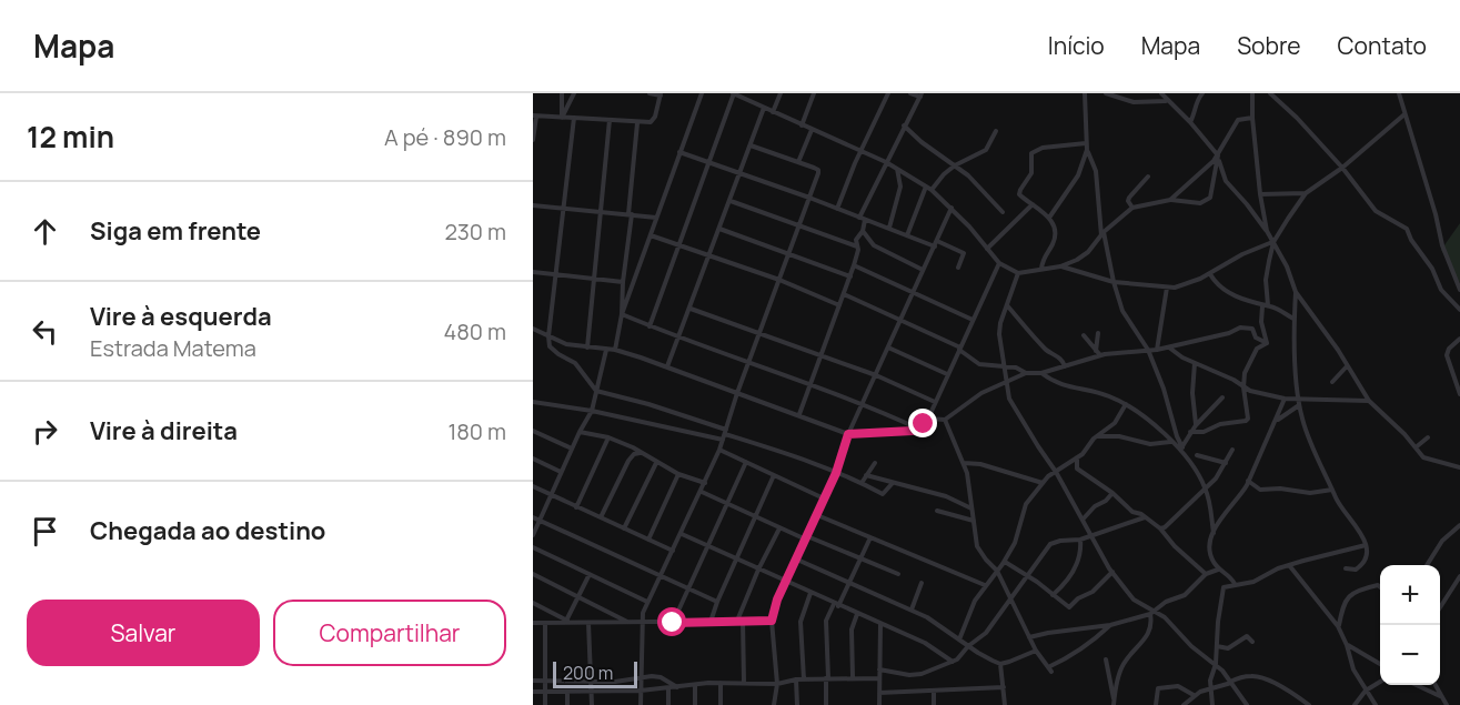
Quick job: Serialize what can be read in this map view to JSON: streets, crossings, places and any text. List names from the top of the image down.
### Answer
{
  "scale_bar": "200 m",
  "page": {
    "header": "Mapa",
    "nav": [
      "Início",
      "Mapa",
      "Sobre",
      "Contato"
    ],
    "heading": ["12 min", "A pé · 890 m"],
    "list": [
      ["Siga em frente", "230 m"],
      ["Vire à esquerda", "Estrada Matema", "480 m"],
      ["Vire à direita", "180 m"],
      "Chegada ao destino"
    ],
    "map_buttons": ["+", "−"],
    "buttons": ["Salvar", "Compartilhar"],
    "scale": "200 m"
  }
}
